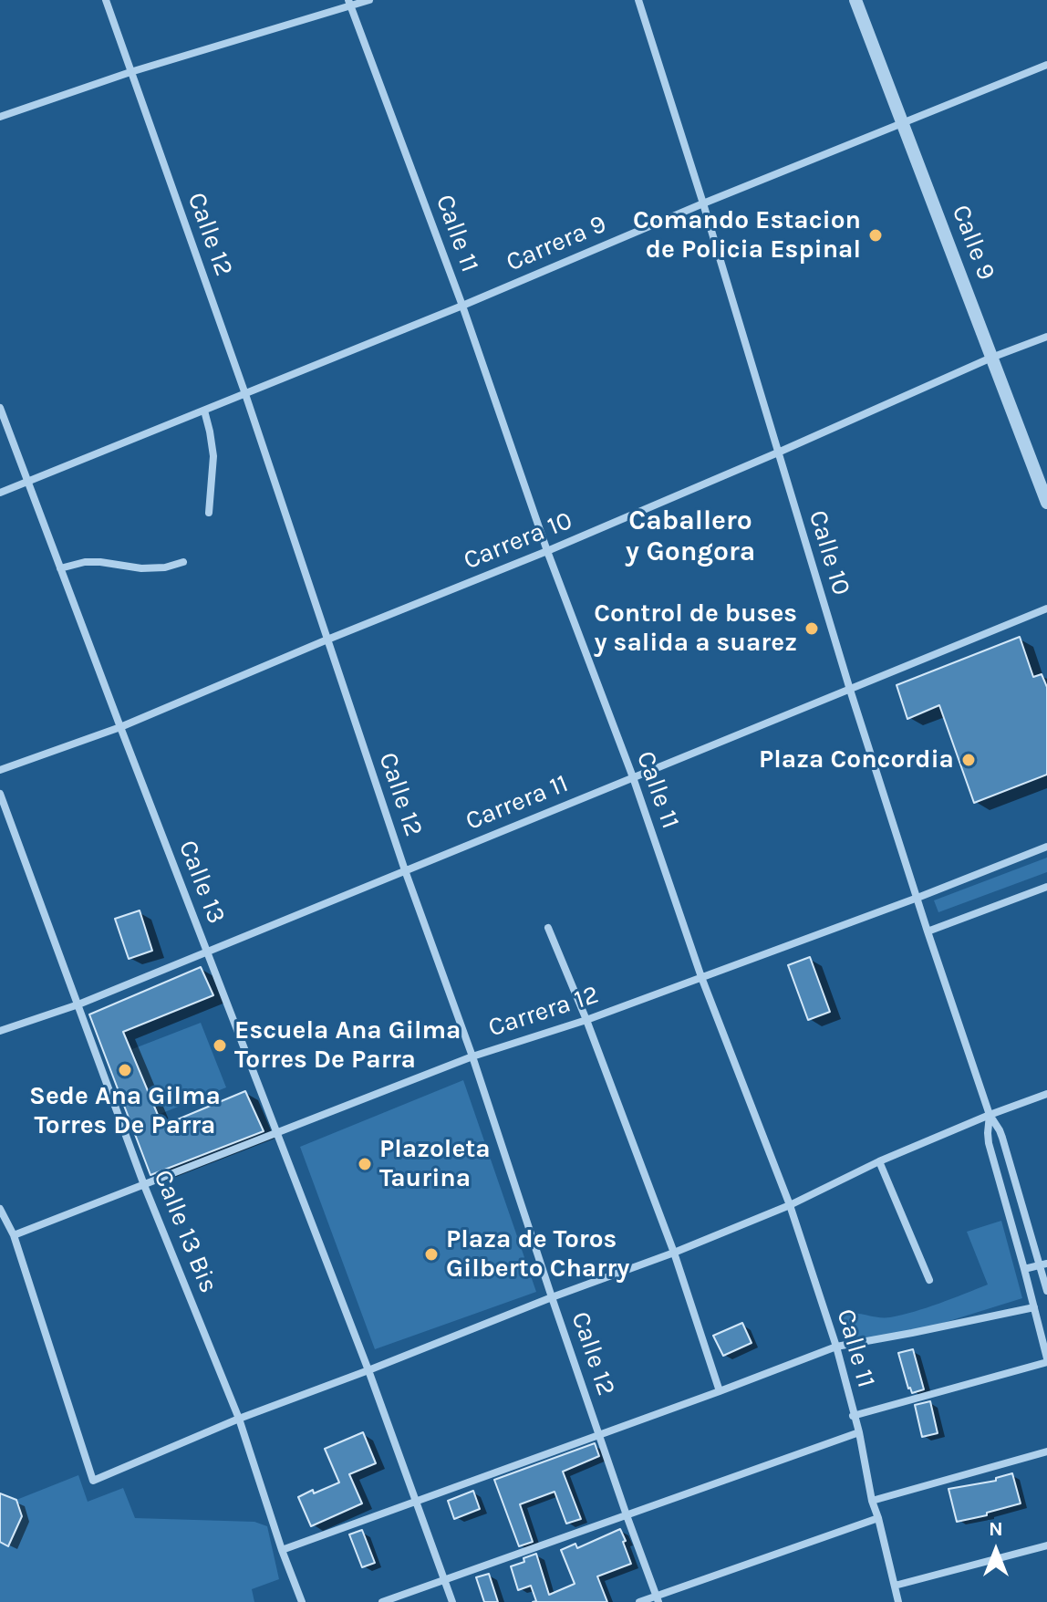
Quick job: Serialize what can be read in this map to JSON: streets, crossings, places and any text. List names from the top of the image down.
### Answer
{
  "streets": {
    "street": [
      "Calle 11",
      "Calle 12",
      "Calle 9",
      "Carrera 9",
      "Carrera 10",
      "Calle 10",
      "Carrera 11",
      "Calle 13",
      "Carrera 12",
      "Calle 13 Bis"
    ]
  },
  "crossings": [
    ["Calle 11", "Carrera 9"],
    ["Calle 11", "Carrera 10"],
    ["Calle 11", "Carrera 11"],
    ["Calle 11", "Carrera 12"],
    ["Calle 12", "Carrera 9"],
    ["Calle 12", "Carrera 10"],
    ["Calle 12", "Carrera 11"],
    ["Calle 12", "Carrera 12"],
    ["Calle 9", "Carrera 9"],
    ["Calle 9", "Carrera 10"],
    ["Carrera 9", "Calle 10"],
    ["Carrera 9", "Calle 13"],
    ["Carrera 10", "Calle 10"],
    ["Carrera 10", "Calle 13"],
    ["Calle 10", "Carrera 11"],
    ["Calle 10", "Carrera 12"],
    ["Carrera 11", "Calle 13"],
    ["Carrera 11", "Calle 13 Bis"],
    ["Calle 13", "Carrera 12"],
    ["Carrera 12", "Calle 13 Bis"]
  ],
  "districts": ["Caballero y Gongora"],
  "places": [
    "Comando Estacion de Policia Espinal",
    "Control de buses y salida a suarez",
    "Plaza Concordia",
    "Escuela Ana Gilma Torres De Parra",
    "Sede Ana Gilma Torres De Parra",
    "Plazoleta Taurina",
    "Plaza de Toros Gilberto Charry"
  ],
  "north": "top"
}
